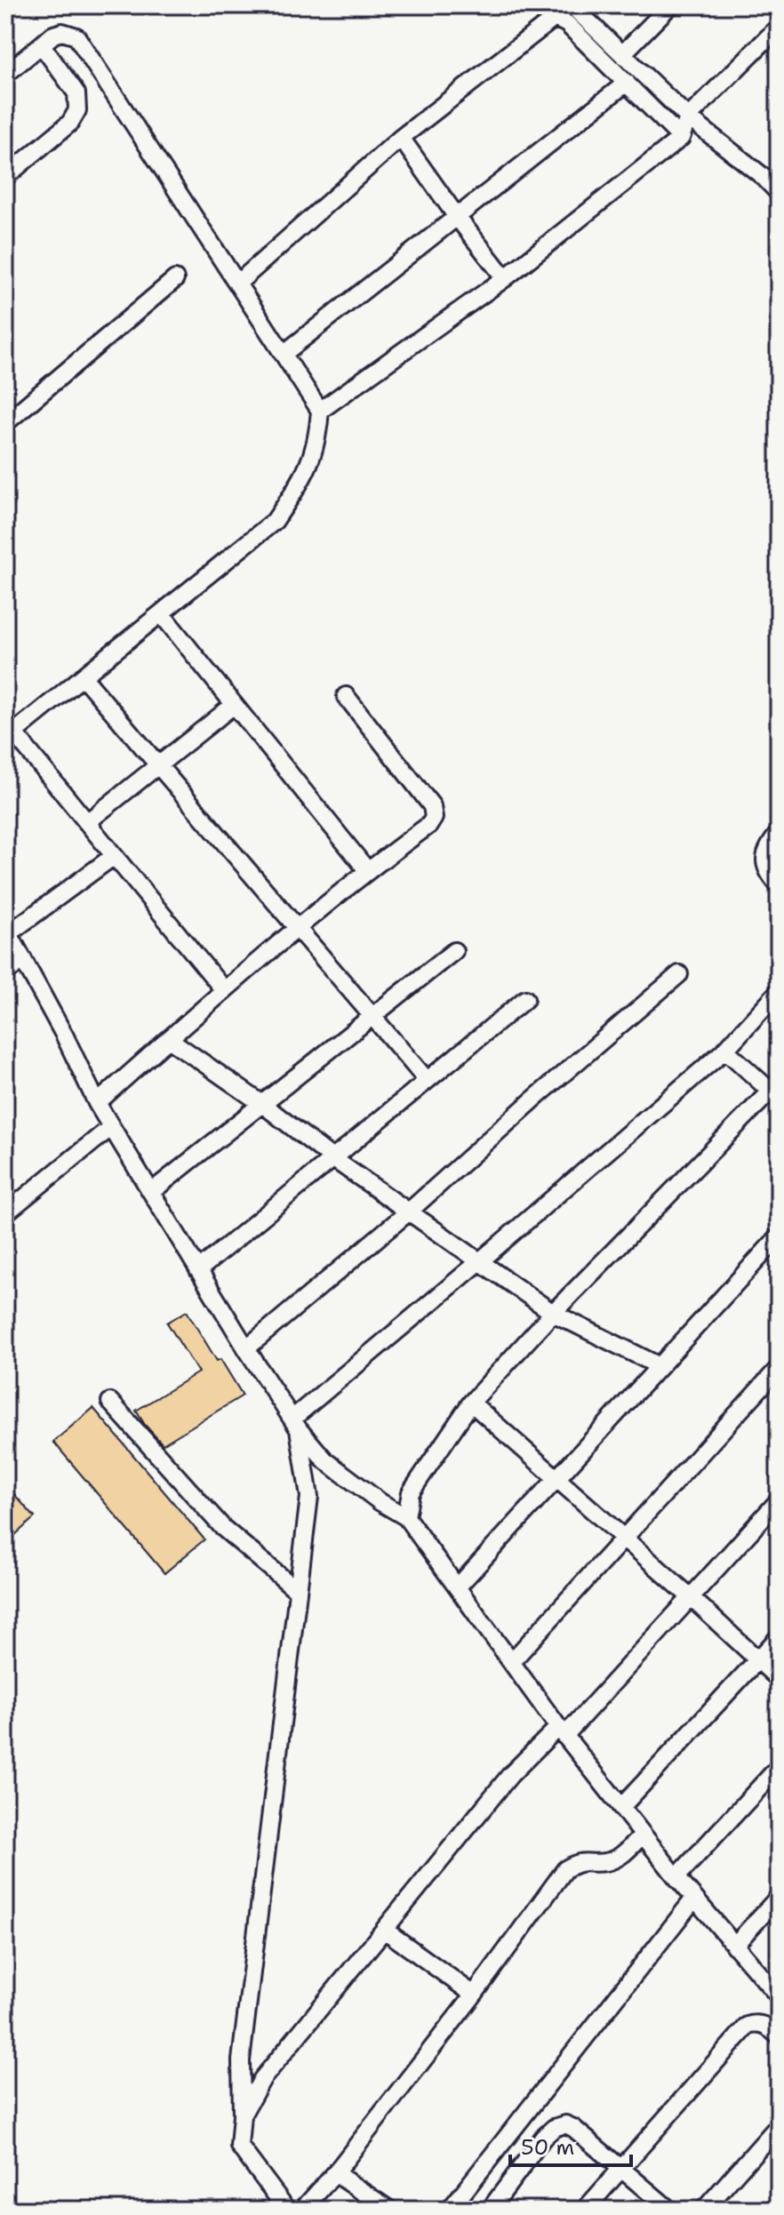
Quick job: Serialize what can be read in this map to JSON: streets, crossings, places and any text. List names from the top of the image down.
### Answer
{
  "scale_bar": "50 m"
}
